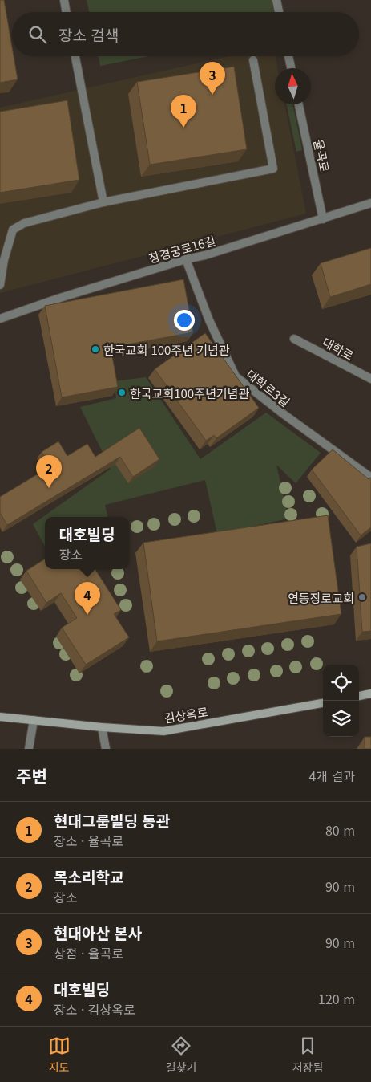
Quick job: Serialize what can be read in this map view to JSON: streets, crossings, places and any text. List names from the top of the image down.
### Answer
{
  "streets": {
    "street": [
      "율곡로",
      "창경궁로16길",
      "대학로",
      "대학로3길",
      "김상옥로"
    ]
  },
  "crossings": [
    ["율곡로", "창경궁로16길"],
    ["창경궁로16길", "대학로3길"]
  ],
  "places": ["한국교회 100주년 기념관", "한국교회100주년기념관", "연동장로교회"],
  "north": "top",
  "page": {
    "search": "장소 검색",
    "pins": [
      "3",
      "1",
      "2",
      "4"
    ],
    "popup": ["대호빌딩", "장소"],
    "heading": ["주변", "4개 결과"],
    "list": [
      {
        "mark": "1",
        "name": "현대그룹빌딩 동관",
        "note": "장소 · 율곡로",
        "value": "80 m"
      },
      {
        "mark": "2",
        "name": "목소리학교",
        "note": "장소",
        "value": "90 m"
      },
      {
        "mark": "3",
        "name": "현대아산 본사",
        "note": "상점 · 율곡로",
        "value": "90 m"
      },
      {
        "mark": "4",
        "name": "대호빌딩",
        "note": "장소 · 김상옥로",
        "value": "120 m"
      }
    ],
    "nav": ["지도", "길찾기", "저장됨"]
  }
}
